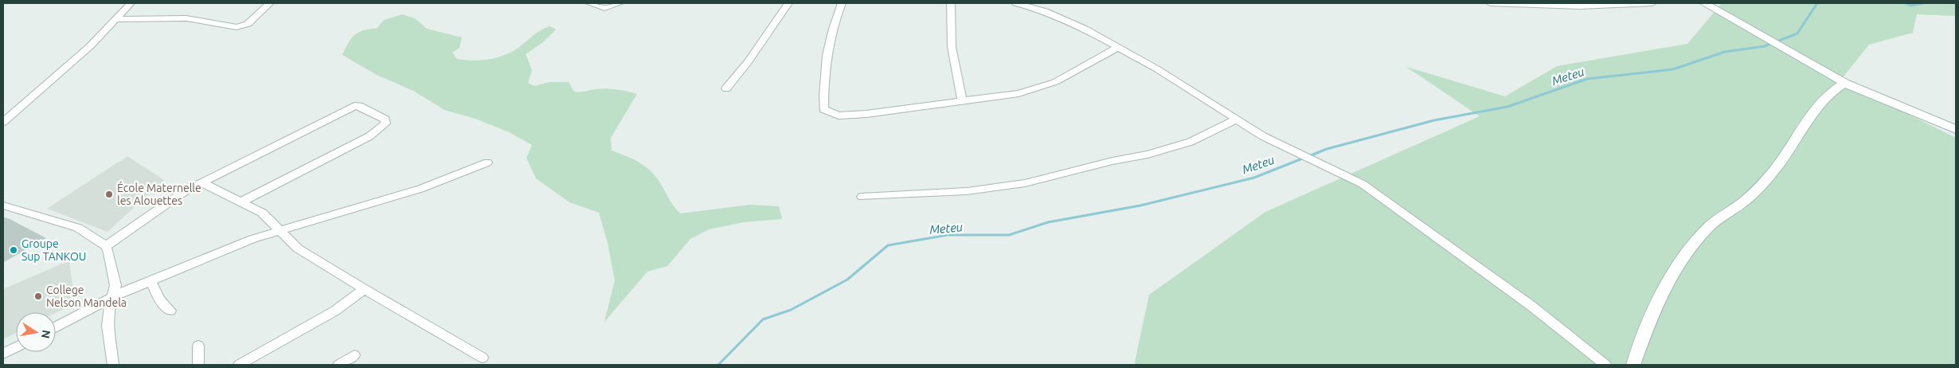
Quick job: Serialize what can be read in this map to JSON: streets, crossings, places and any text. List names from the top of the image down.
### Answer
{
  "water": ["Meteu"],
  "places": ["École Maternelle les Alouettes", "Groupe Sup TANKOU", "College Nelson Mandela"],
  "north": "right"
}
